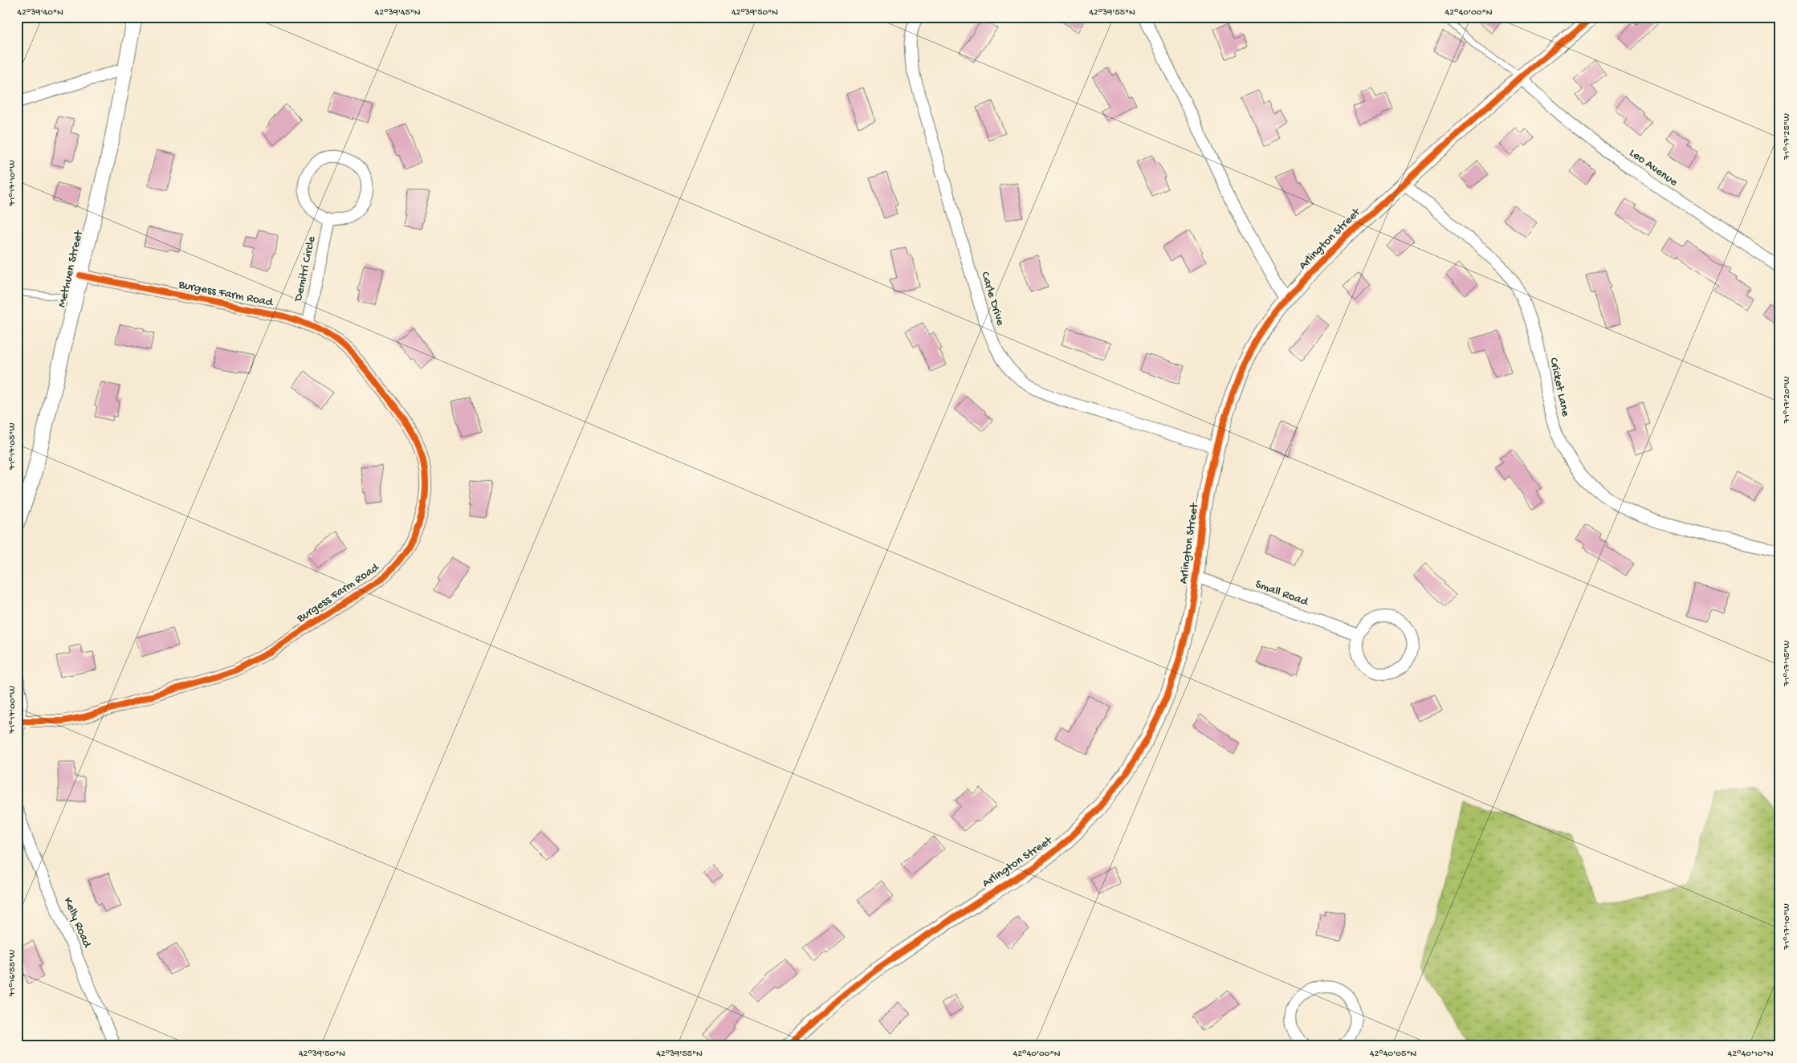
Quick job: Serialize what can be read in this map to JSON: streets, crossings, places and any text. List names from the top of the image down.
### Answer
{
  "streets": {
    "street": [
      "Leo Avenue",
      "Arlington Street",
      "Methuen Street",
      "Demitri Circle",
      "Burgess Farm Road",
      "Carle Drive",
      "Cricket Lane",
      "Small Road",
      "Kelly Road"
    ]
  },
  "crossings": [
    ["Leo Avenue", "Arlington Street"],
    ["Arlington Street", "Carle Drive"],
    ["Arlington Street", "Cricket Lane"],
    ["Arlington Street", "Small Road"],
    ["Methuen Street", "Burgess Farm Road"],
    ["Demitri Circle", "Burgess Farm Road"]
  ],
  "coordinates": [
    "42°39'40\"N",
    "42°39'45\"N",
    "42°39'50\"N",
    "42°39'55\"N",
    "42°40'00\"N",
    "71°17'25\"W",
    "71°17'10\"W",
    "71°17'20\"W",
    "71°17'05\"W",
    "71°17'15\"W",
    "71°17'00\"W",
    "71°16'55\"W",
    "42°40'05\"N",
    "42°40'10\"N"
  ]
}
